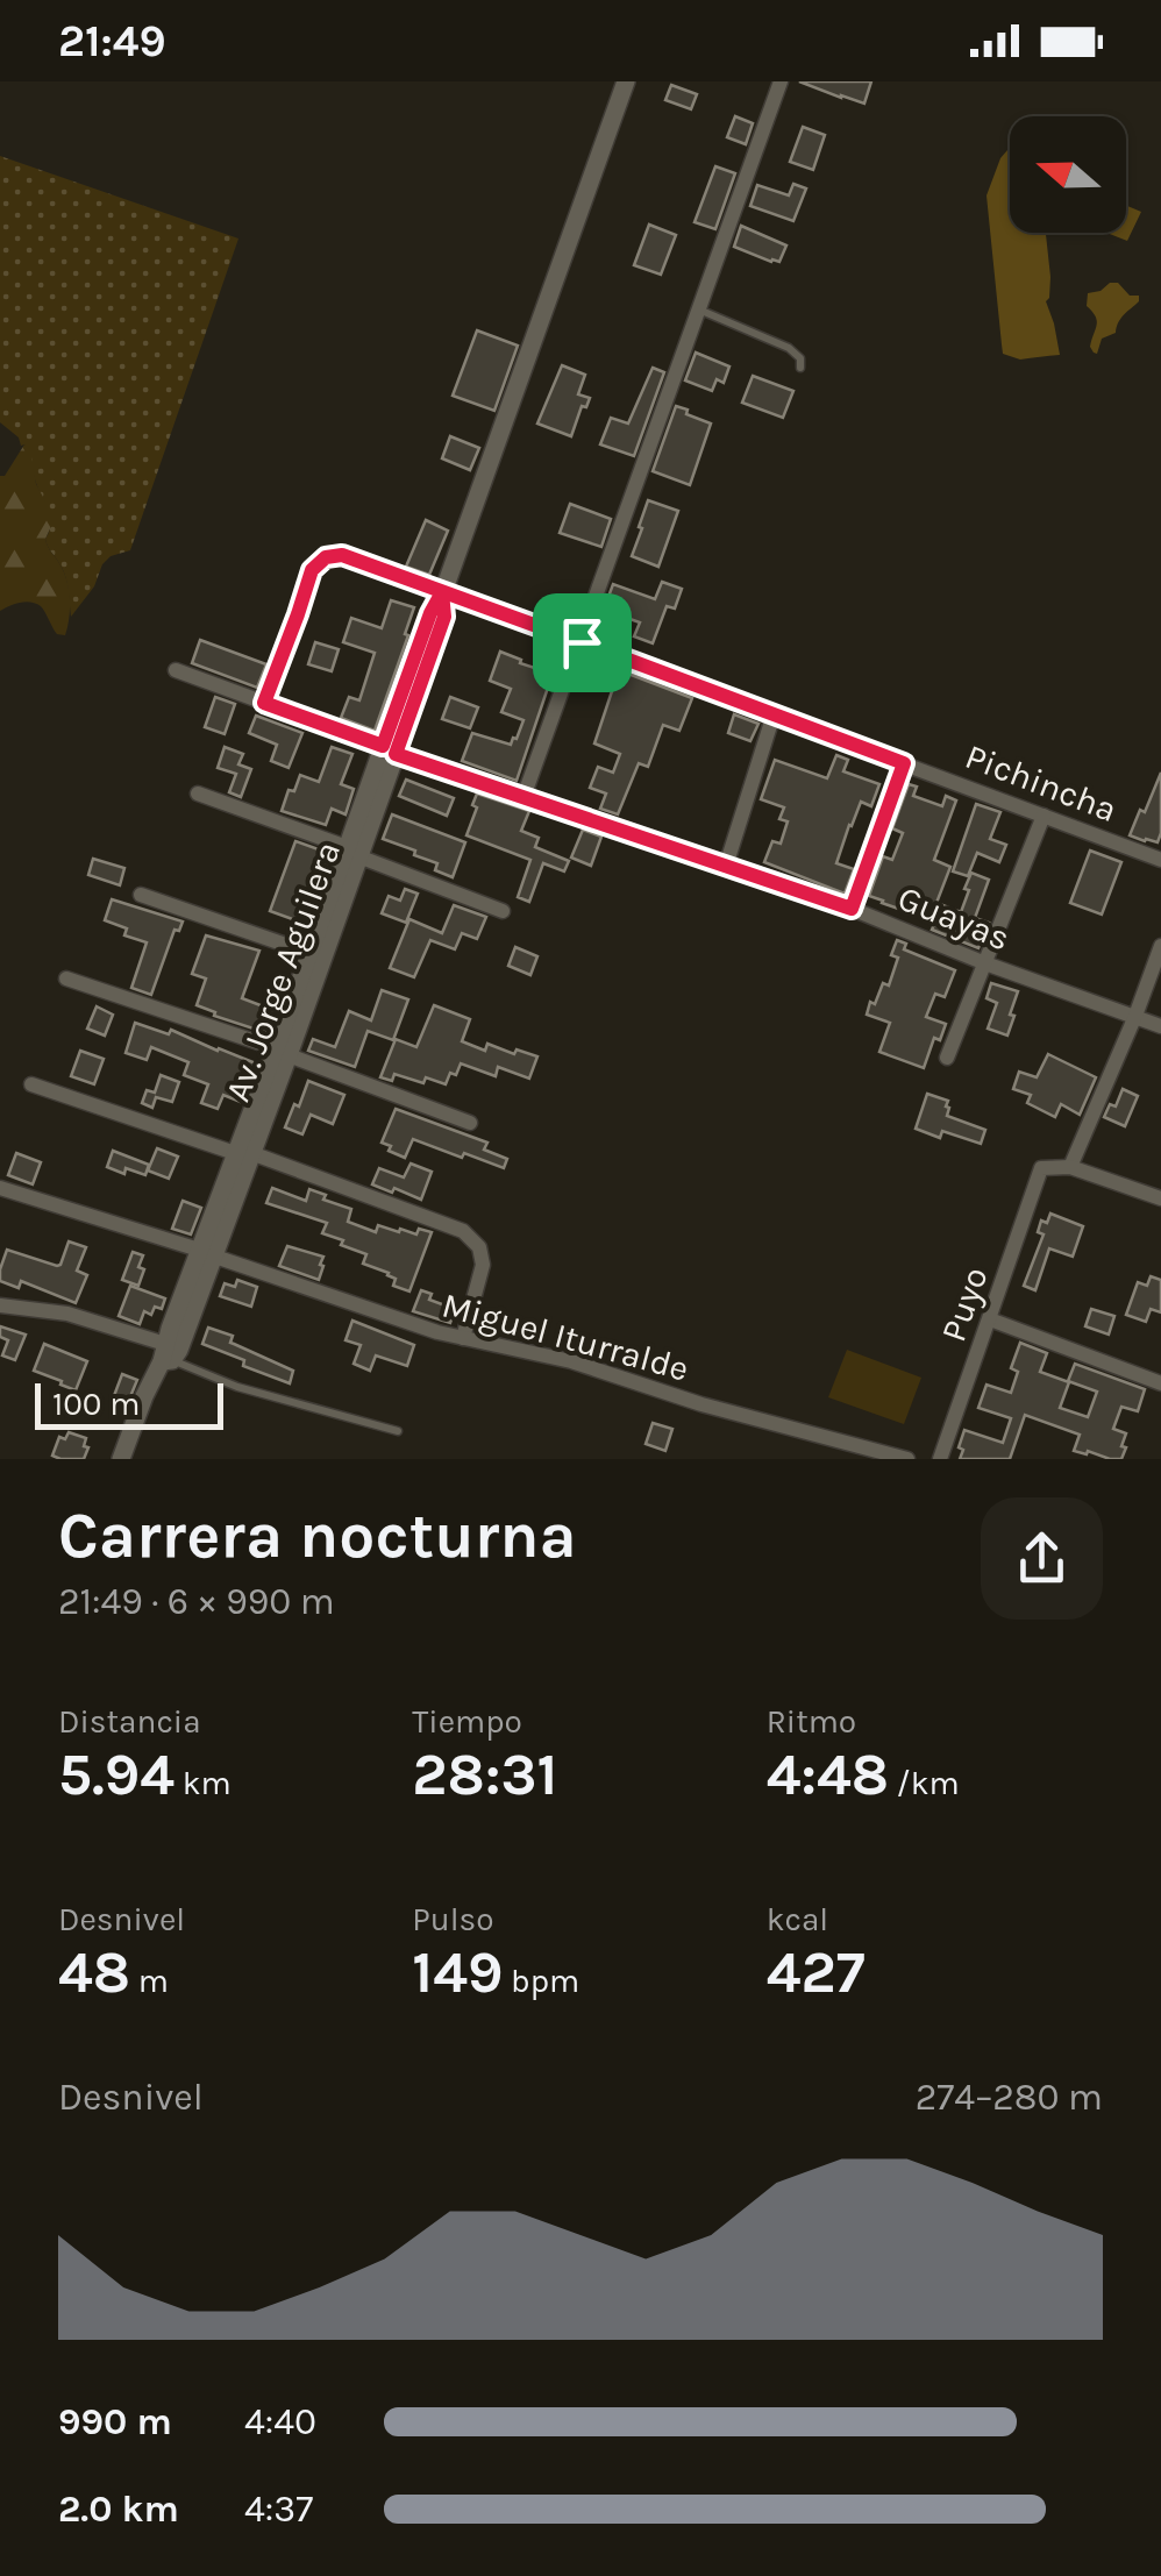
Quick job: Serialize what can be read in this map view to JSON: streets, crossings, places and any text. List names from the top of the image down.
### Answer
{
  "streets": {
    "street": [
      "Pichincha",
      "Guayas",
      "Av. Jorge Aguilera",
      "Puyo",
      "Miguel Iturralde"
    ]
  },
  "crossings": [
    ["Pichincha", "Guayas"],
    ["Pichincha", "Av. Jorge Aguilera"],
    ["Guayas", "Av. Jorge Aguilera"],
    ["Av. Jorge Aguilera", "Miguel Iturralde"]
  ],
  "scale_bar": "100 m",
  "north": "left",
  "page": {
    "status": "21:49",
    "scale": "100 m",
    "heading": ["Carrera nocturna", "21:49 · 6 × 990 m"],
    "stats": [
      ["Distancia", "5.94 km"],
      ["Tiempo", "28:31"],
      ["Ritmo", "4:48 /km"],
      ["Desnivel", "48 m"],
      ["Pulso", "149 bpm"],
      ["kcal", "427"]
    ],
    "chart": ["Desnivel", "274–280 m"],
    "list": [
      {
        "name": "990 m",
        "note": "4:40"
      },
      {
        "name": "2.0 km",
        "note": "4:37"
      }
    ]
  }
}
